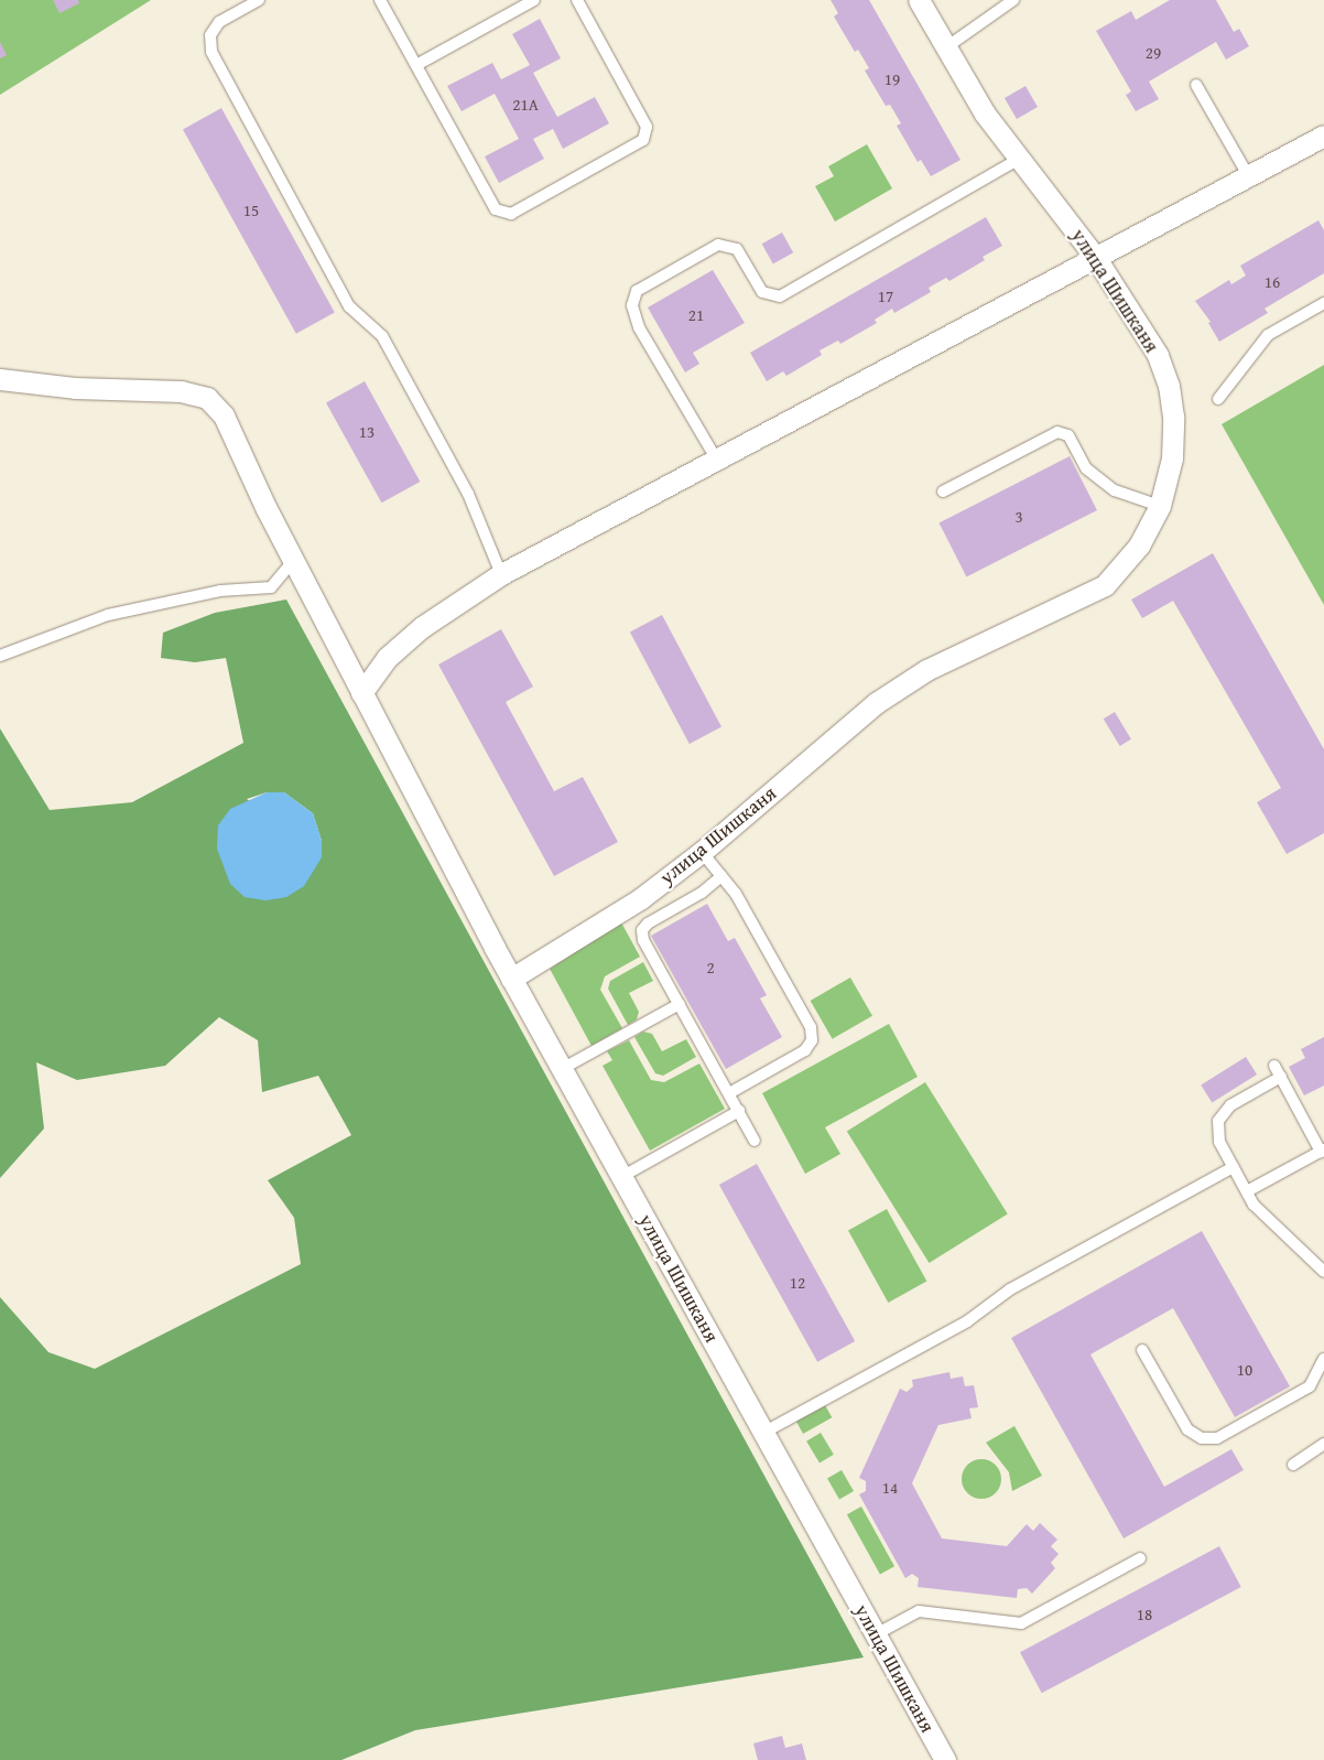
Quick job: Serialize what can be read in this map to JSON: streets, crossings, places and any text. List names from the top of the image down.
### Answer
{
  "streets": {
    "street": ["улица Шишканя"]
  },
  "house_numbers": [
    "29",
    "19",
    "21А",
    "15",
    "16",
    "17",
    "21",
    "13",
    "3",
    "2",
    "12",
    "10",
    "14",
    "18"
  ]
}
